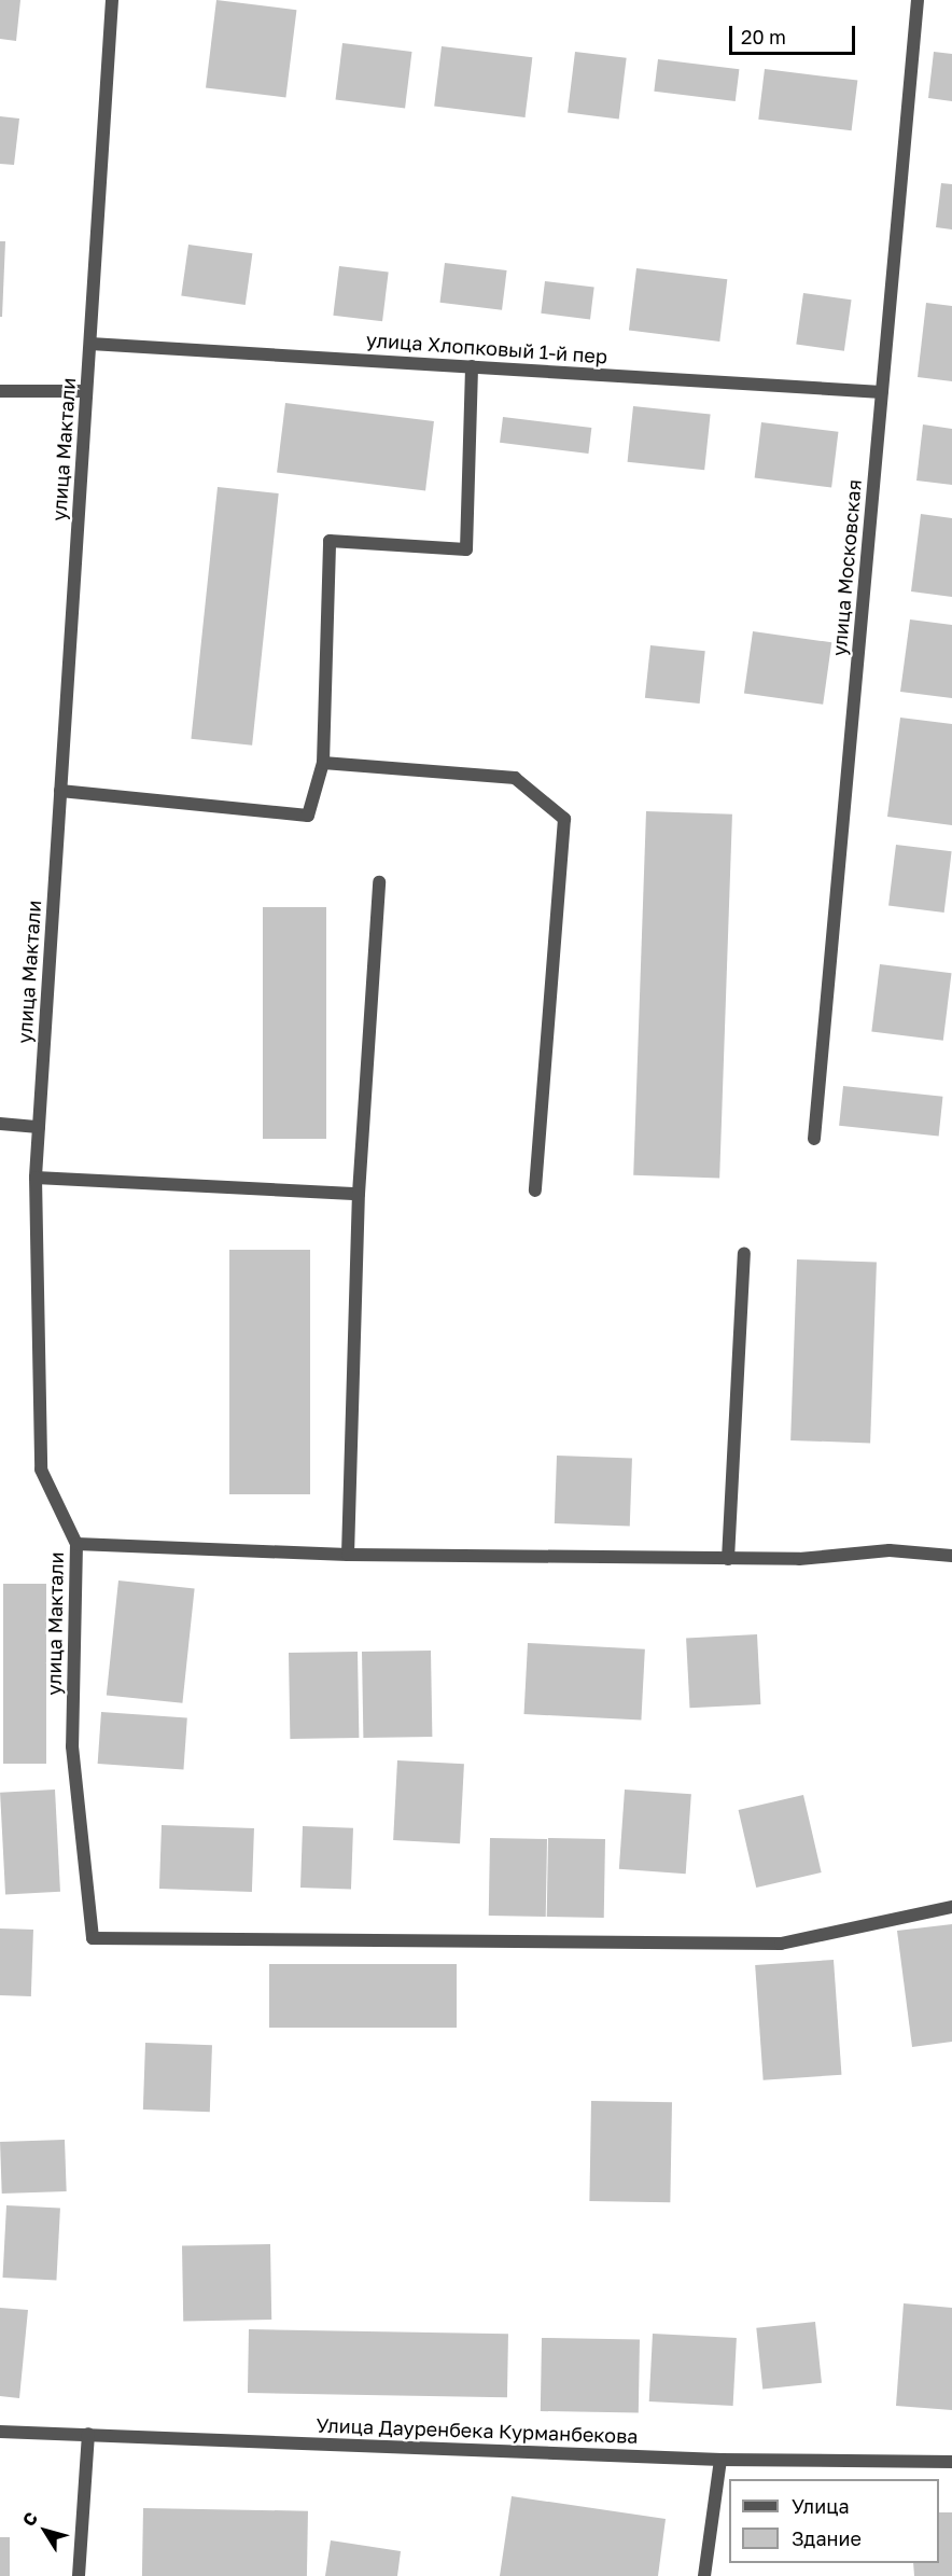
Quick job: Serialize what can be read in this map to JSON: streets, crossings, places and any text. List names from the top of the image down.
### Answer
{
  "streets": {
    "street": [
      "улица Хлопковый 1-й пер",
      "улица Мактали",
      "улица Московская",
      "Улица Дауренбека Курманбекова"
    ]
  },
  "crossings": [
    ["улица Хлопковый 1-й пер", "улица Мактали"],
    ["улица Хлопковый 1-й пер", "улица Московская"]
  ],
  "legend": ["Улица", "Здание"],
  "scale_bar": "20 m",
  "north": "top left"
}
